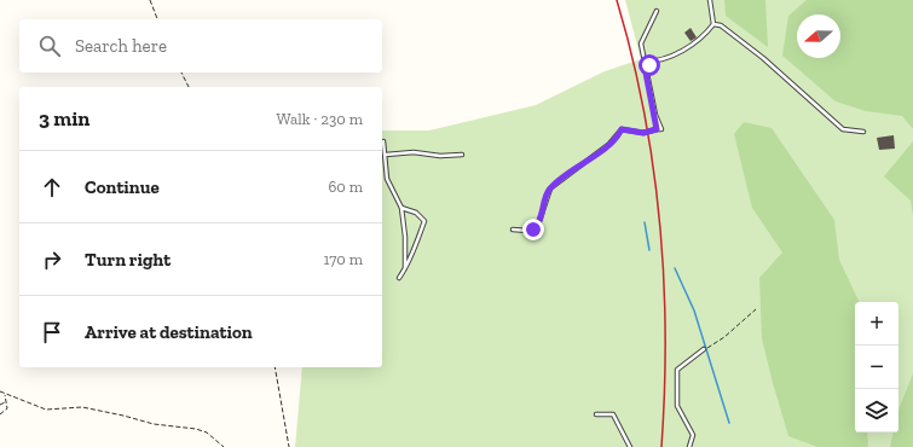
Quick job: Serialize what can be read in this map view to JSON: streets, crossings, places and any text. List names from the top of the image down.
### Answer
{
  "north": "left",
  "page": {
    "search": "Search here",
    "heading": ["3 min", "Walk · 230 m"],
    "list": [
      ["Continue", "60 m"],
      ["Turn right", "170 m"],
      "Arrive at destination"
    ],
    "map_buttons": ["+", "−"]
  }
}
